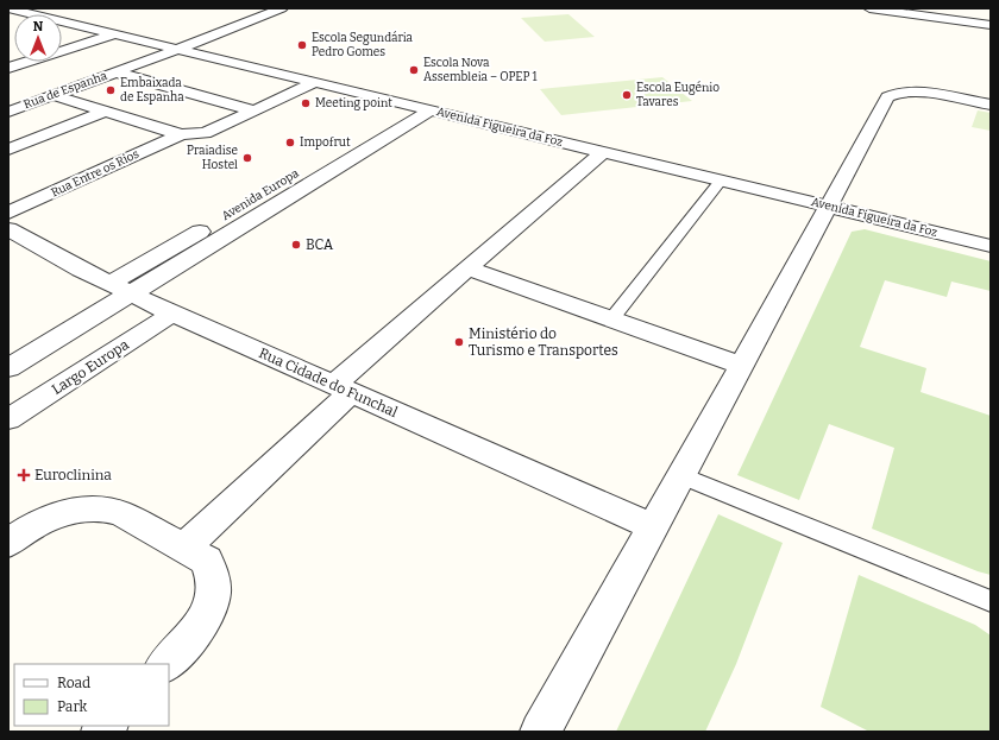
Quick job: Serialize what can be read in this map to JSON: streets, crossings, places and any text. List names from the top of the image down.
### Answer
{
  "streets": {
    "street": [
      "Rua de Espanha",
      "Avenida Figueira da Foz",
      "Rua Entre os Rios",
      "Avenida Europa",
      "Largo Europa",
      "Rua Cidade do Funchal"
    ]
  },
  "crossings": [
    ["Rua de Espanha", "Avenida Figueira da Foz"],
    ["Avenida Figueira da Foz", "Rua Entre os Rios"],
    ["Avenida Figueira da Foz", "Avenida Europa"],
    ["Avenida Europa", "Rua Cidade do Funchal"],
    ["Largo Europa", "Rua Cidade do Funchal"]
  ],
  "places": {
    "other": [
      "Escola Segundária Pedro Gomes",
      "Escola Nova Assembleia – OPEP 1",
      "Embaixada de Espanha",
      "Escola Eugénio Tavares",
      "Meeting point",
      "Impofrut",
      "Praiadise Hostel",
      "BCA",
      "Ministério do Turismo e Transportes"
    ],
    "health": ["Euroclinina"]
  },
  "legend": ["Road", "Park"],
  "north": "top"
}
